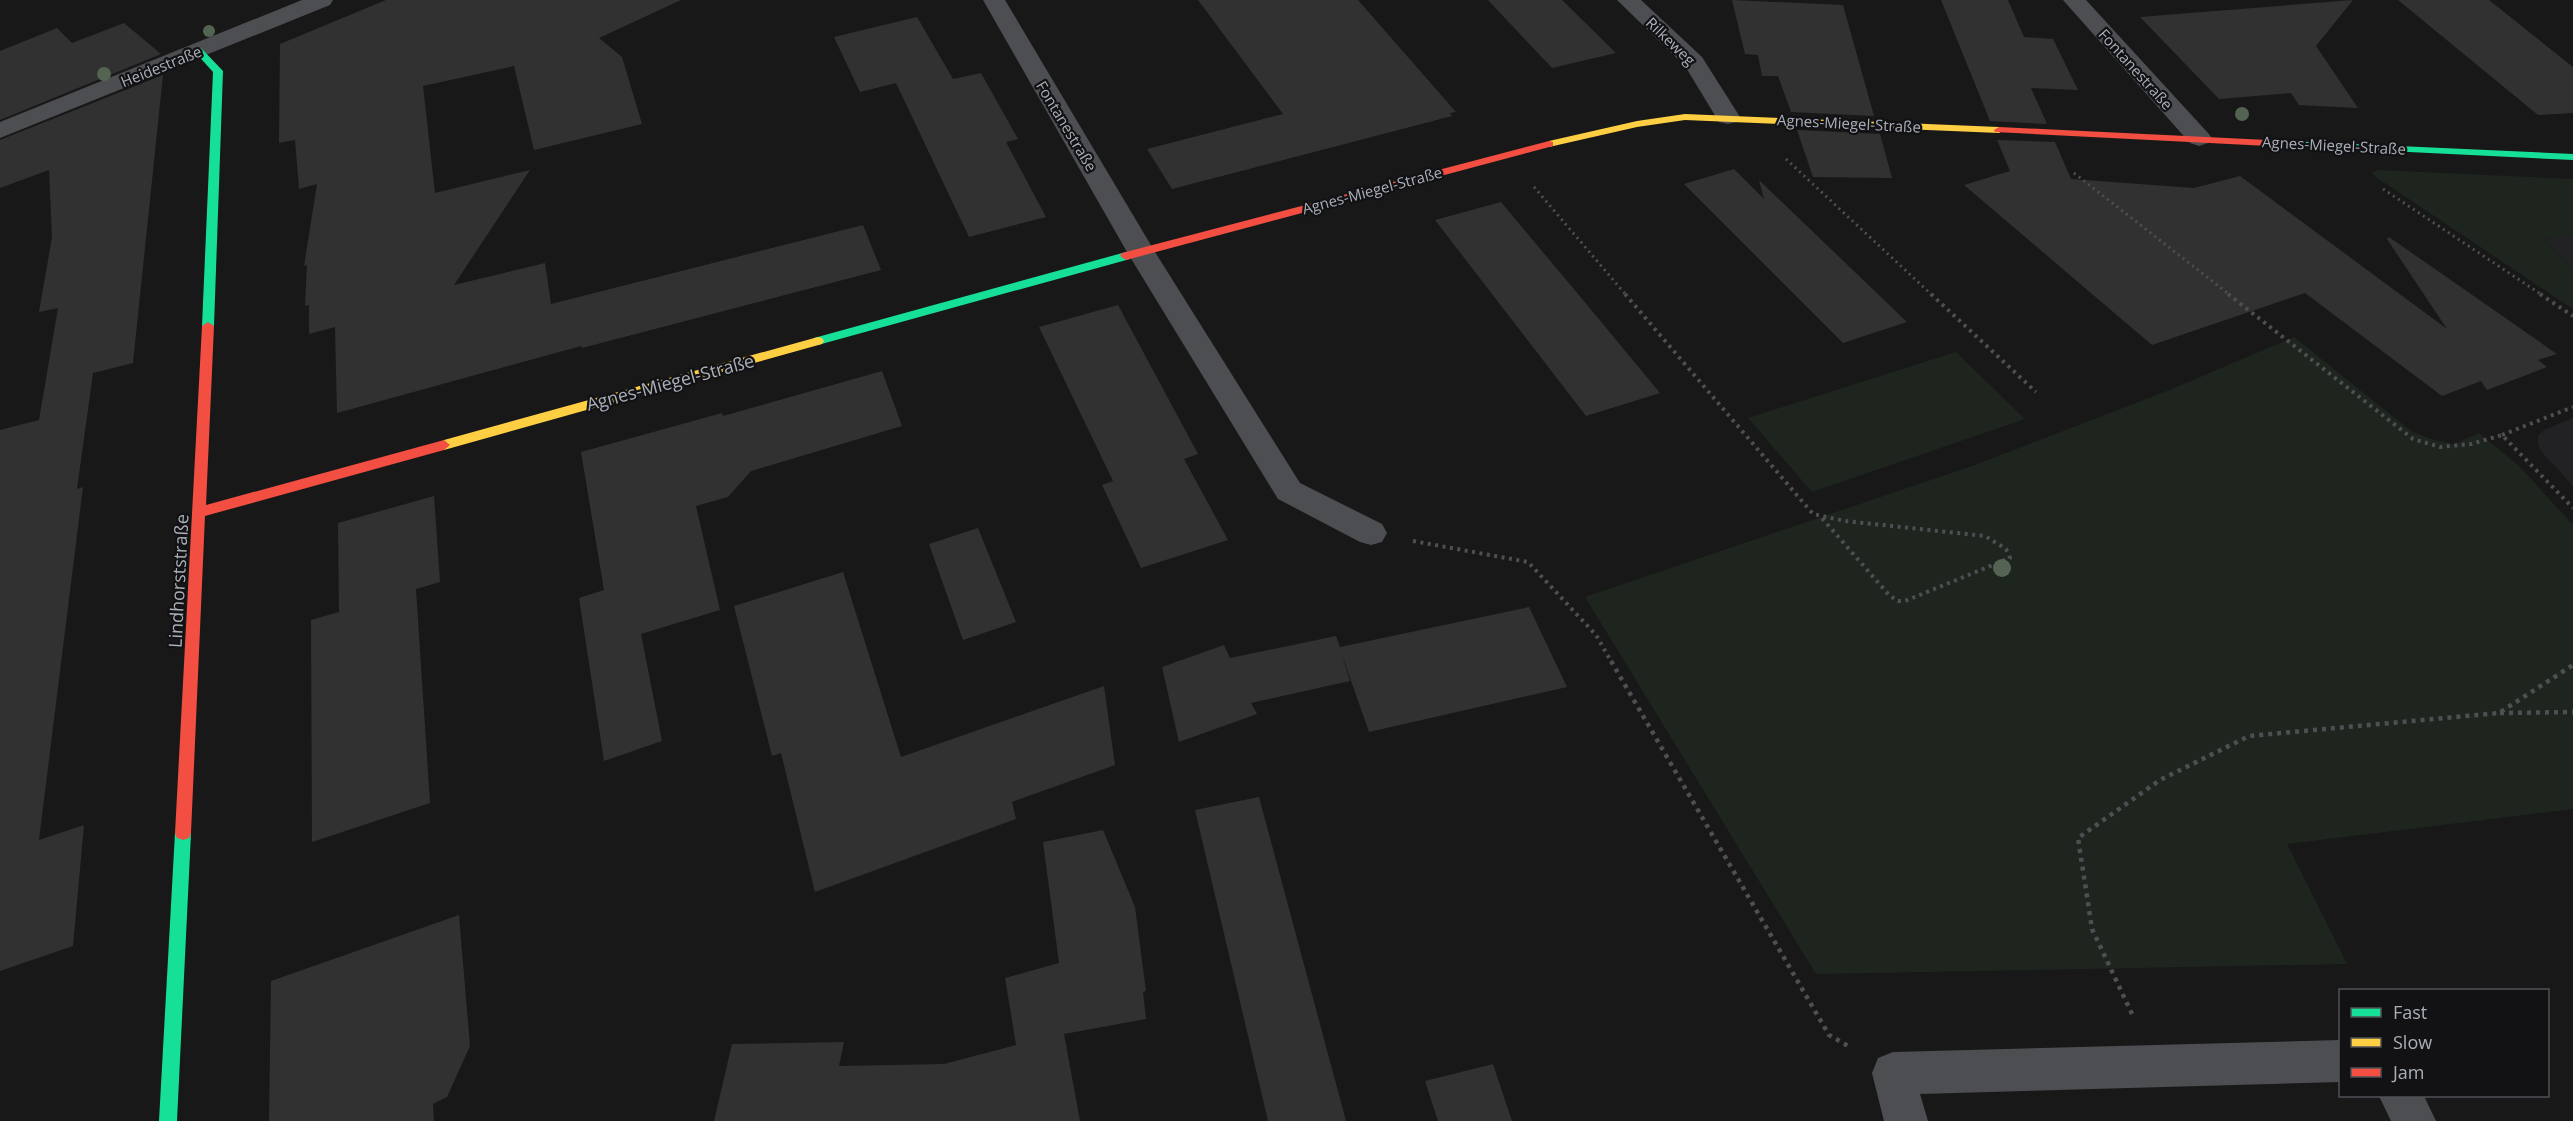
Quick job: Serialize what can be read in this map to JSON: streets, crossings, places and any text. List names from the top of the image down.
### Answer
{
  "streets": {
    "street": [
      "Rilkeweg",
      "Heidestraße",
      "Fontanestraße",
      "Agnes-Miegel-Straße",
      "Lindhorststraße"
    ]
  },
  "crossings": [
    ["Rilkeweg", "Agnes-Miegel-Straße"],
    ["Heidestraße", "Lindhorststraße"],
    ["Fontanestraße", "Agnes-Miegel-Straße"],
    ["Agnes-Miegel-Straße", "Lindhorststraße"]
  ],
  "legend": ["Fast", "Slow", "Jam"]
}
